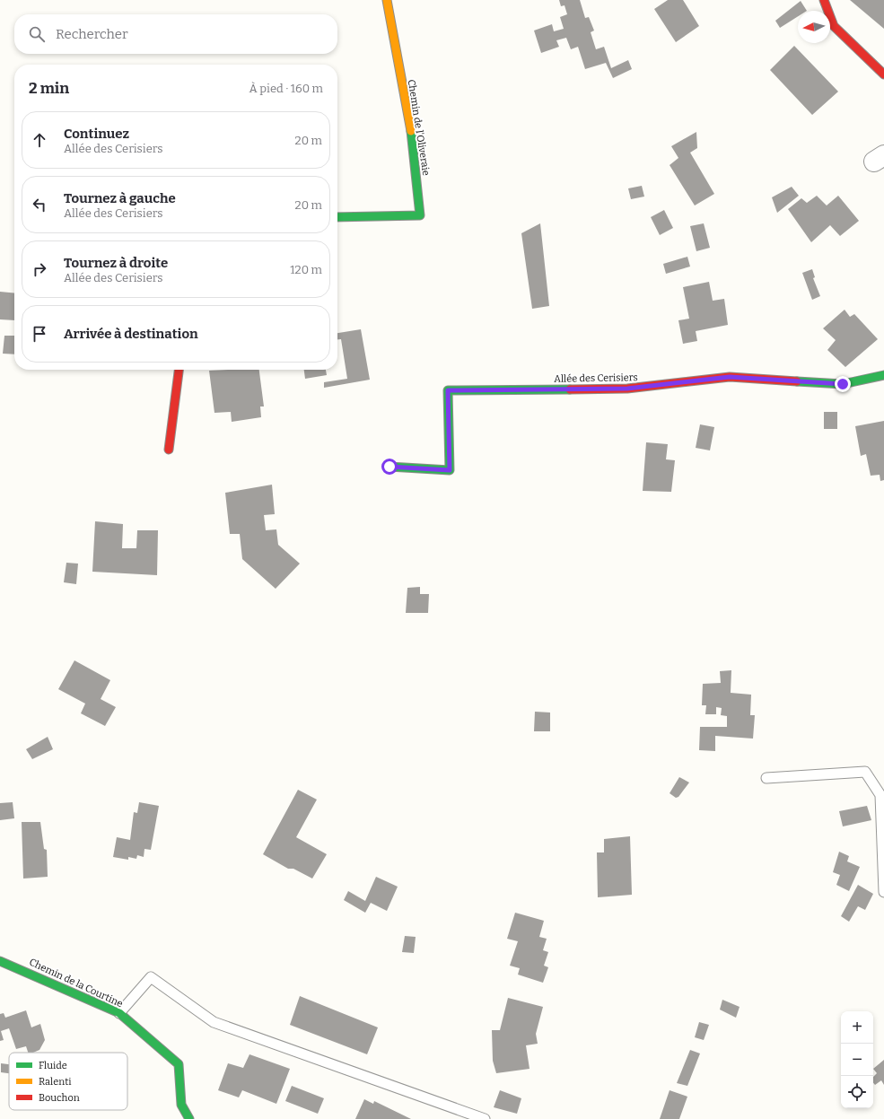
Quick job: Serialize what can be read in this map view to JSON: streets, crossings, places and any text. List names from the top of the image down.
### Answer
{
  "streets": {
    "street": ["Chemin de l'Oliveraie", "Allée des Cerisiers", "Chemin de la Courtine"]
  },
  "legend": ["Fluide", "Ralenti", "Bouchon"],
  "north": "left",
  "page": {
    "search": "Rechercher",
    "heading": ["2 min", "À pied · 160 m"],
    "list": [
      ["Continuez", "Allée des Cerisiers", "20 m"],
      ["Tournez à gauche", "Allée des Cerisiers", "20 m"],
      ["Tournez à droite", "Allée des Cerisiers", "120 m"],
      "Arrivée à destination"
    ],
    "map_buttons": ["+", "−"]
  }
}
